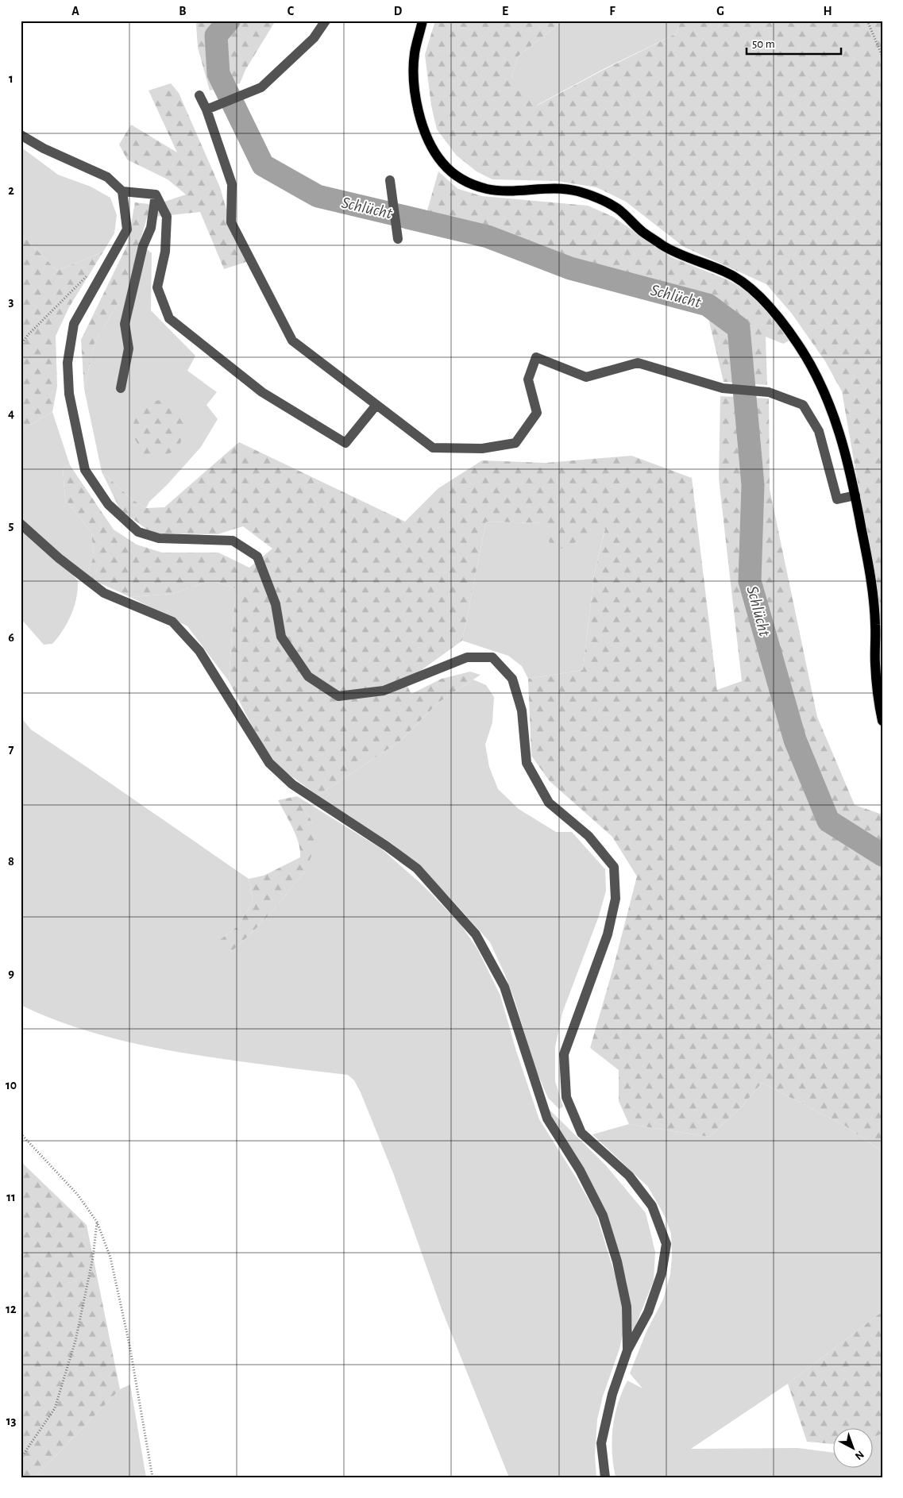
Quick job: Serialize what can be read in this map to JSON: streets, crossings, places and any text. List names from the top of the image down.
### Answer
{
  "water": ["Schlücht"],
  "scale_bar": "50 m",
  "north": "bottom right",
  "grid": {
    "columns": [
      "A",
      "B",
      "C",
      "D",
      "E",
      "F",
      "G",
      "H"
    ],
    "rows": [
      "1",
      "2",
      "3",
      "4",
      "5",
      "6",
      "7",
      "8",
      "9",
      "10",
      "11",
      "12",
      "13"
    ]
  }
}
